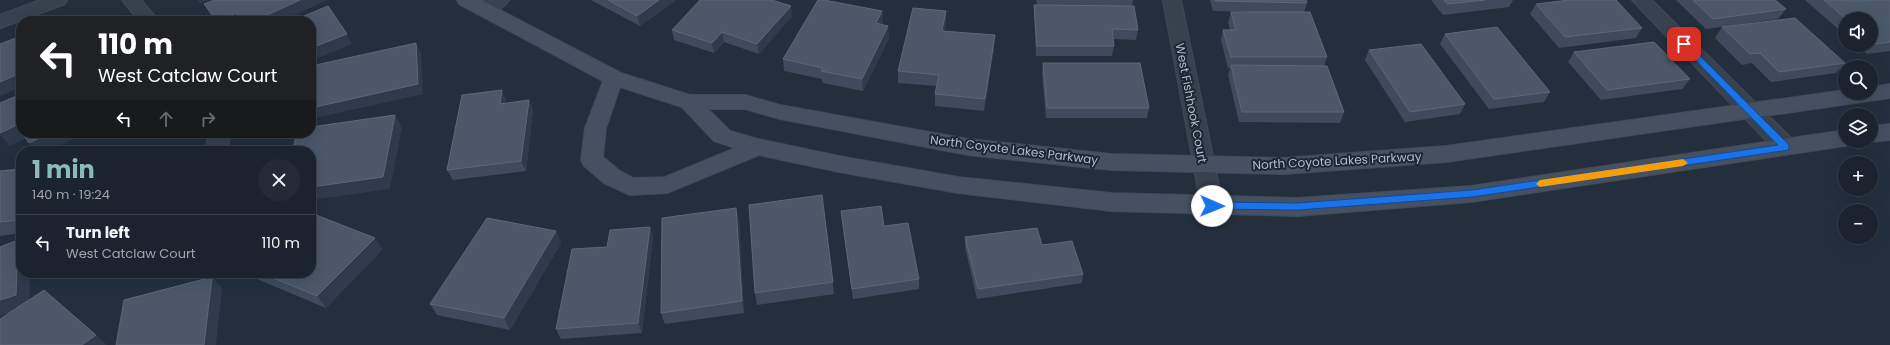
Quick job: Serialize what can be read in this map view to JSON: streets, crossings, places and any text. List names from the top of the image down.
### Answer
{
  "streets": {
    "street": ["West Fishhook Court", "North Coyote Lakes Parkway"]
  },
  "crossings": [
    ["West Fishhook Court", "North Coyote Lakes Parkway"]
  ],
  "page": {
    "map_buttons": ["+", "−"],
    "turn": ["110 m", "West Catclaw Court"],
    "heading": ["1 min", "140 m · 19:24"],
    "list": [
      {
        "name": "Turn left",
        "note": "West Catclaw Court",
        "value": "110 m"
      }
    ]
  }
}
